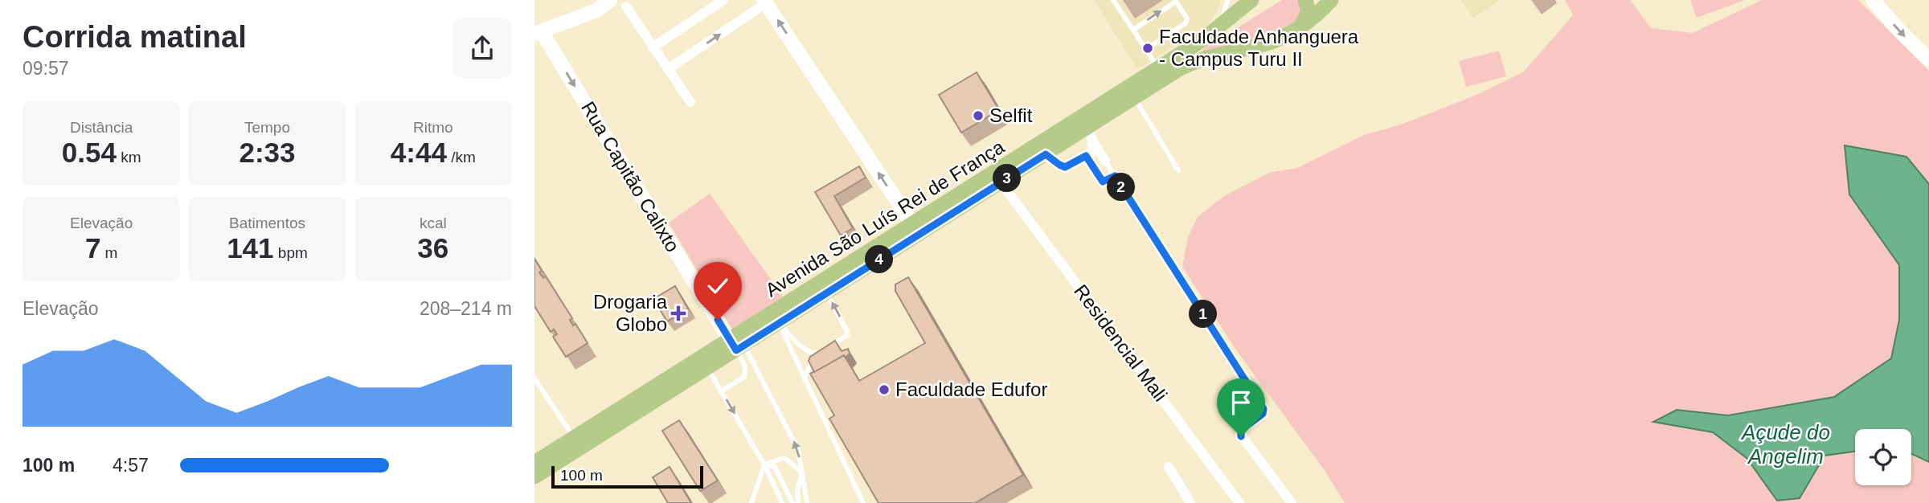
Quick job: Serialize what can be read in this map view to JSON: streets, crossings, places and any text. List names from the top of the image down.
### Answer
{
  "streets": {
    "main road": ["Avenida São Luís Rei de França"],
    "street": ["Rua Capitão Calixto", "Residencial Mali"]
  },
  "crossings": [
    ["Rua Capitão Calixto", "Avenida São Luís Rei de França"],
    ["Avenida São Luís Rei de França", "Residencial Mali"]
  ],
  "water": ["Açude do Angelim"],
  "places": {
    "other": ["Faculdade Anhanguera - Campus Turu II", "Selfit", "Faculdade Edufor"],
    "health": ["Drogaria Globo"]
  },
  "scale_bar": "100 m",
  "page": {
    "heading": ["Corrida matinal", "09:57"],
    "stats": [
      ["Distância", "0.54 km"],
      ["Tempo", "2:33"],
      ["Ritmo", "4:44 /km"],
      ["Elevação", "7 m"],
      ["Batimentos", "141 bpm"],
      ["kcal", "36"]
    ],
    "pins": [
      "3",
      "2",
      "4",
      "1"
    ],
    "chart": ["Elevação", "208–214 m"],
    "list": [
      {
        "name": "100 m",
        "note": "4:57"
      }
    ],
    "scale": "100 m"
  }
}
